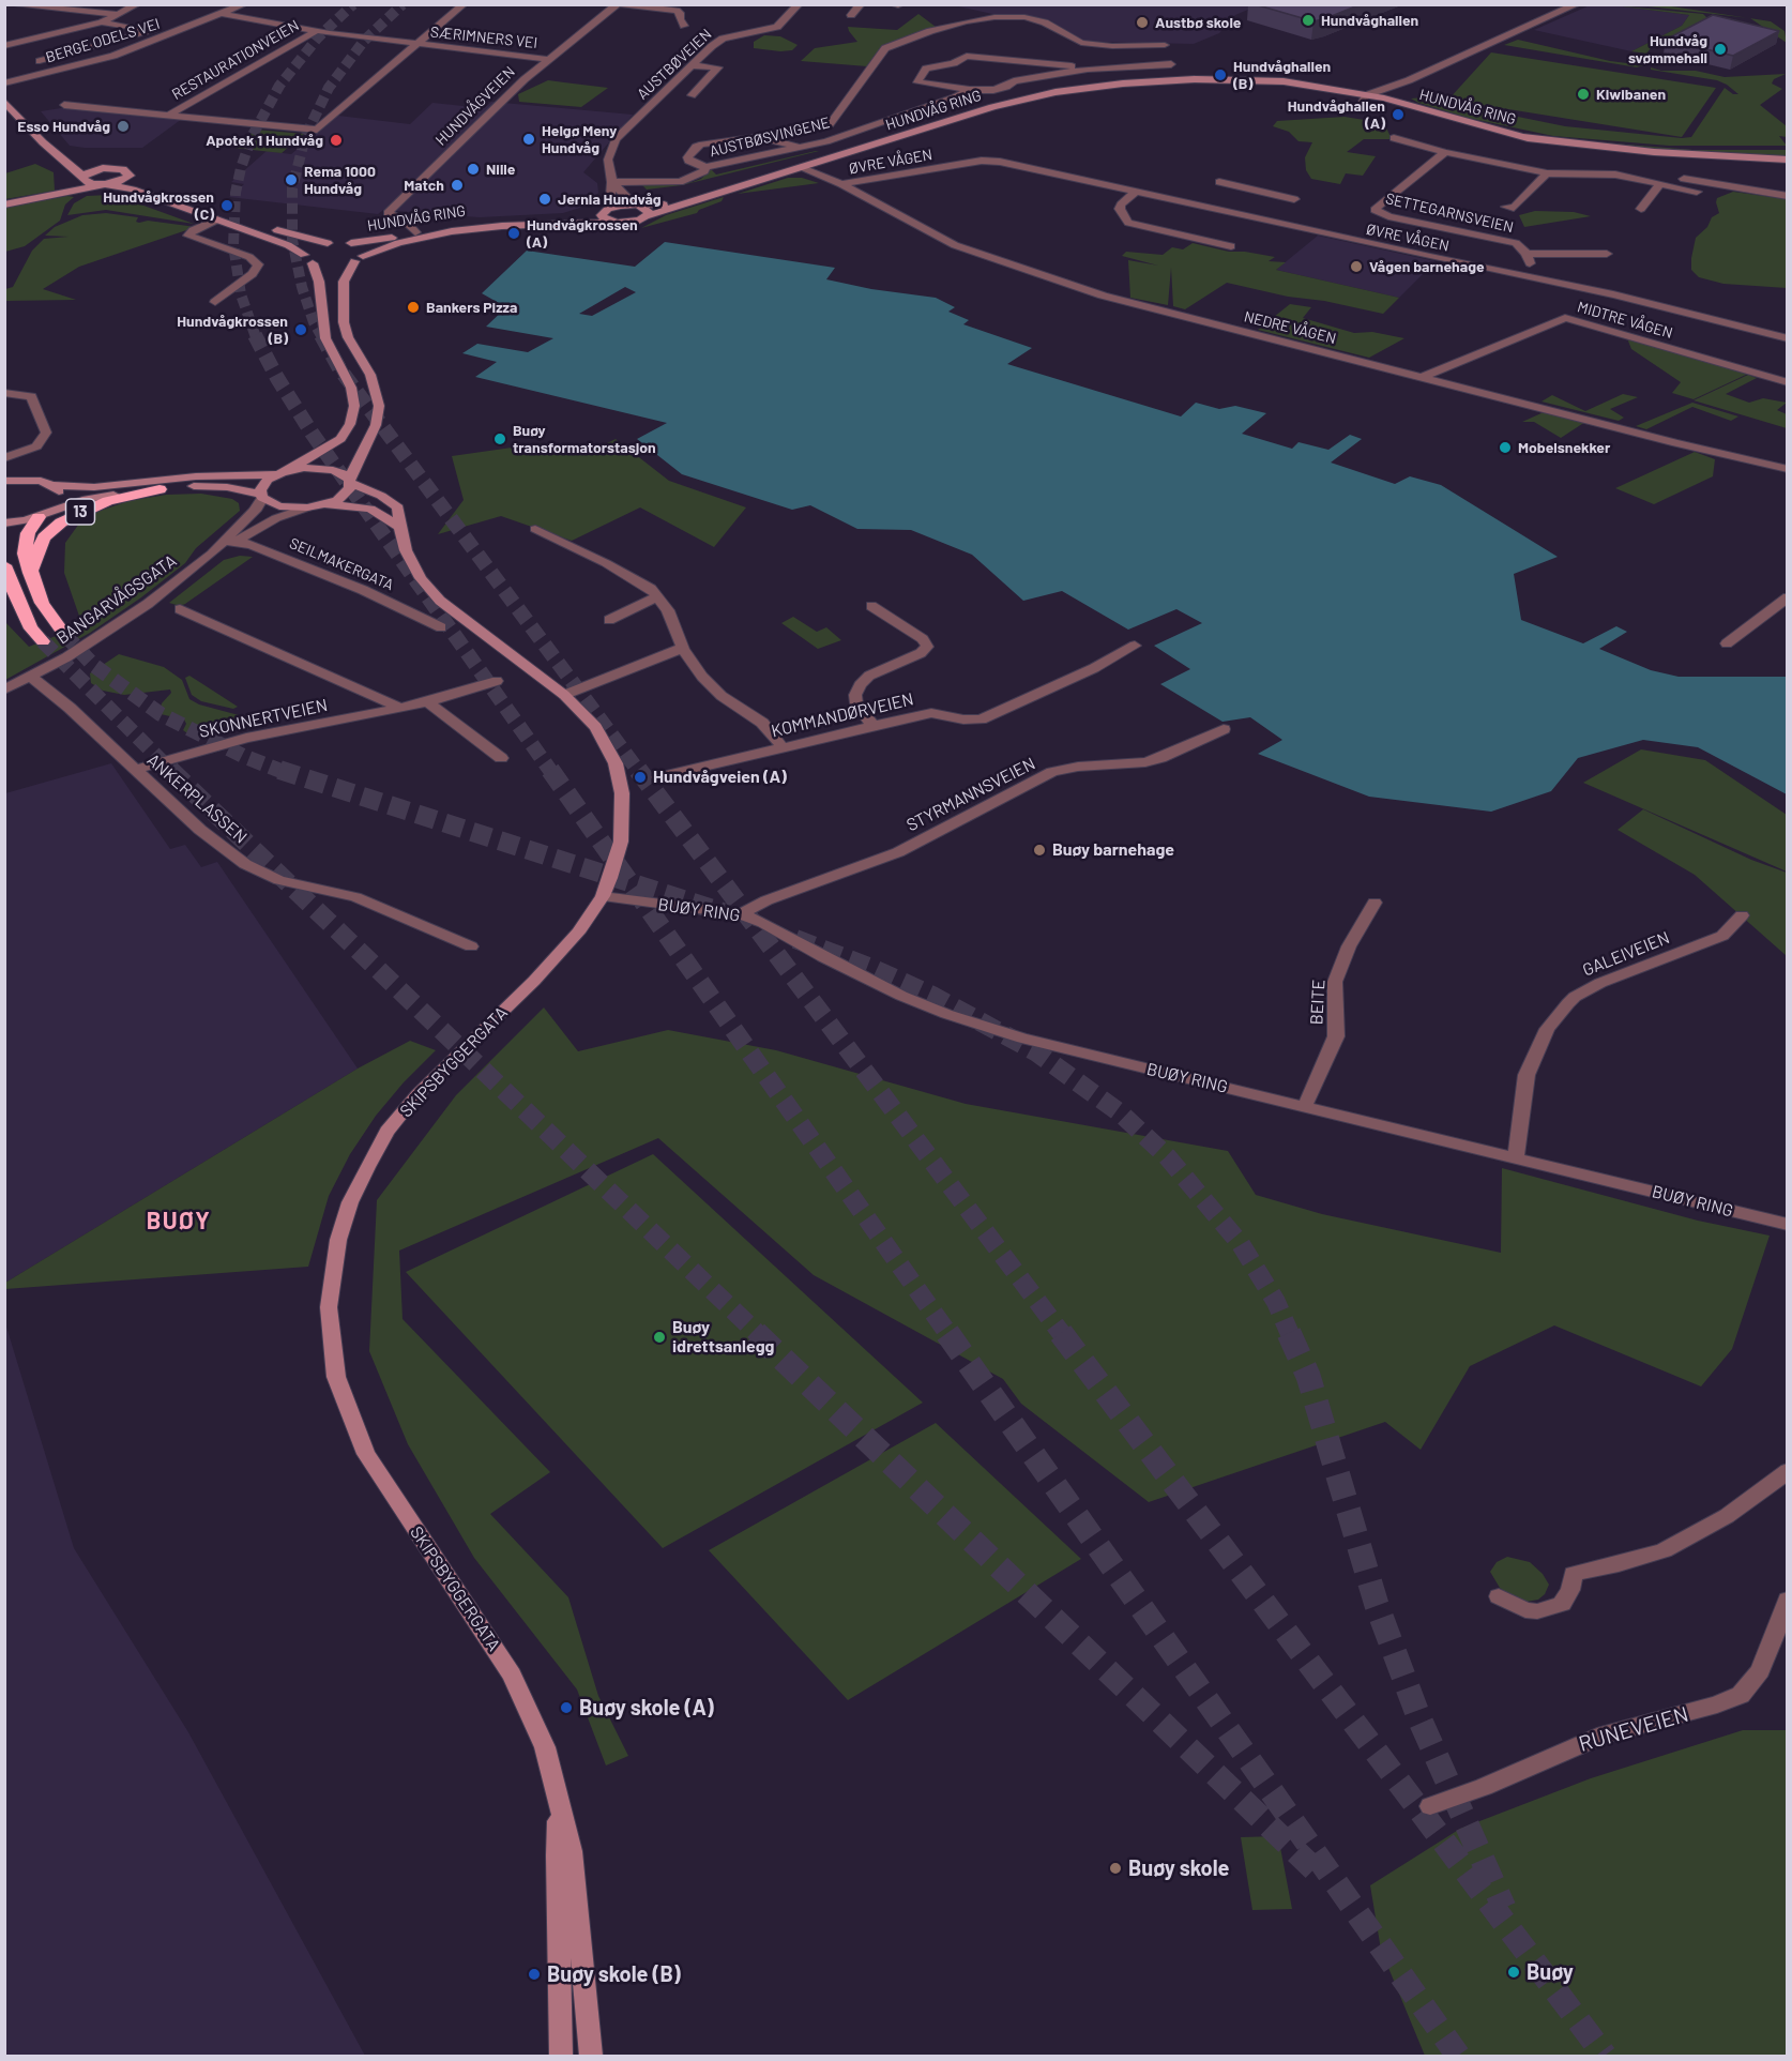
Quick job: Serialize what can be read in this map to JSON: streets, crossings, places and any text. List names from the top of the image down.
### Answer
{
  "streets": {
    "highway": ["13"],
    "main road": ["HUNDVÅG RING", "SKIPSBYGGERGATA"],
    "street": [
      "SÆRIMNERS VEI",
      "BERGE ODELS VEI",
      "RESTAURATIONVEIEN",
      "AUSTBØVEIEN",
      "HUNDVÅGVEIEN",
      "AUSTBØSVINGENE",
      "ØVRE VÅGEN",
      "SETTEGARNSVEIEN",
      "MIDTRE VÅGEN",
      "NEDRE VÅGEN",
      "SEILMAKERGATA",
      "BANGARVÅGSGATA",
      "KOMMANDØRVEIEN",
      "SKONNERTVEIEN",
      "STYRMANNSVEIEN",
      "ANKERPLASSEN",
      "BUØY RING",
      "GALEIVEIEN",
      "BEITE",
      "RUNEVEIEN"
    ]
  },
  "crossings": [
    ["SÆRIMNERS VEI", "BERGE ODELS VEI"],
    ["SÆRIMNERS VEI", "RESTAURATIONVEIEN"],
    ["SÆRIMNERS VEI", "HUNDVÅGVEIEN"],
    ["AUSTBØVEIEN", "HUNDVÅG RING"],
    ["AUSTBØVEIEN", "AUSTBØSVINGENE"],
    ["HUNDVÅGVEIEN", "HUNDVÅG RING"],
    ["HUNDVÅG RING", "NEDRE VÅGEN"],
    ["ØVRE VÅGEN", "SETTEGARNSVEIEN"],
    ["ØVRE VÅGEN", "NEDRE VÅGEN"],
    ["MIDTRE VÅGEN", "NEDRE VÅGEN"],
    ["SEILMAKERGATA", "BANGARVÅGSGATA"],
    ["BANGARVÅGSGATA", "ANKERPLASSEN"],
    ["SKONNERTVEIEN", "ANKERPLASSEN"],
    ["STYRMANNSVEIEN", "BUØY RING"],
    ["BUØY RING", "GALEIVEIEN"],
    ["BUØY RING", "BEITE"],
    ["BUØY RING", "SKIPSBYGGERGATA"]
  ],
  "districts": ["BUØY"],
  "places": [
    "Hundvåghallen",
    "Austbø skole",
    "Hundvåg svømmehall",
    "Hundvåghallen (B)",
    "Kiwibanen",
    "Hundvåghallen (A)",
    "Esso Hundvåg",
    "Helgø Meny Hundvåg",
    "Apotek 1 Hundvåg",
    "Nille",
    "Rema 1000 Hundvåg",
    "Match",
    "Jernia Hundvåg",
    "Hundvågkrossen (C)",
    "Hundvågkrossen (A)",
    "Vågen barnehage",
    "Bankers Pizza",
    "Hundvågkrossen (B)",
    "Buøy transformatorstasjon",
    "Mobelsnekker",
    "Hundvågveien (A)",
    "Buøy barnehage",
    "Buøy idrettsanlegg",
    "Buøy skole (A)",
    "Buøy skole",
    "Buøy",
    "Buøy skole (B)"
  ]
}
